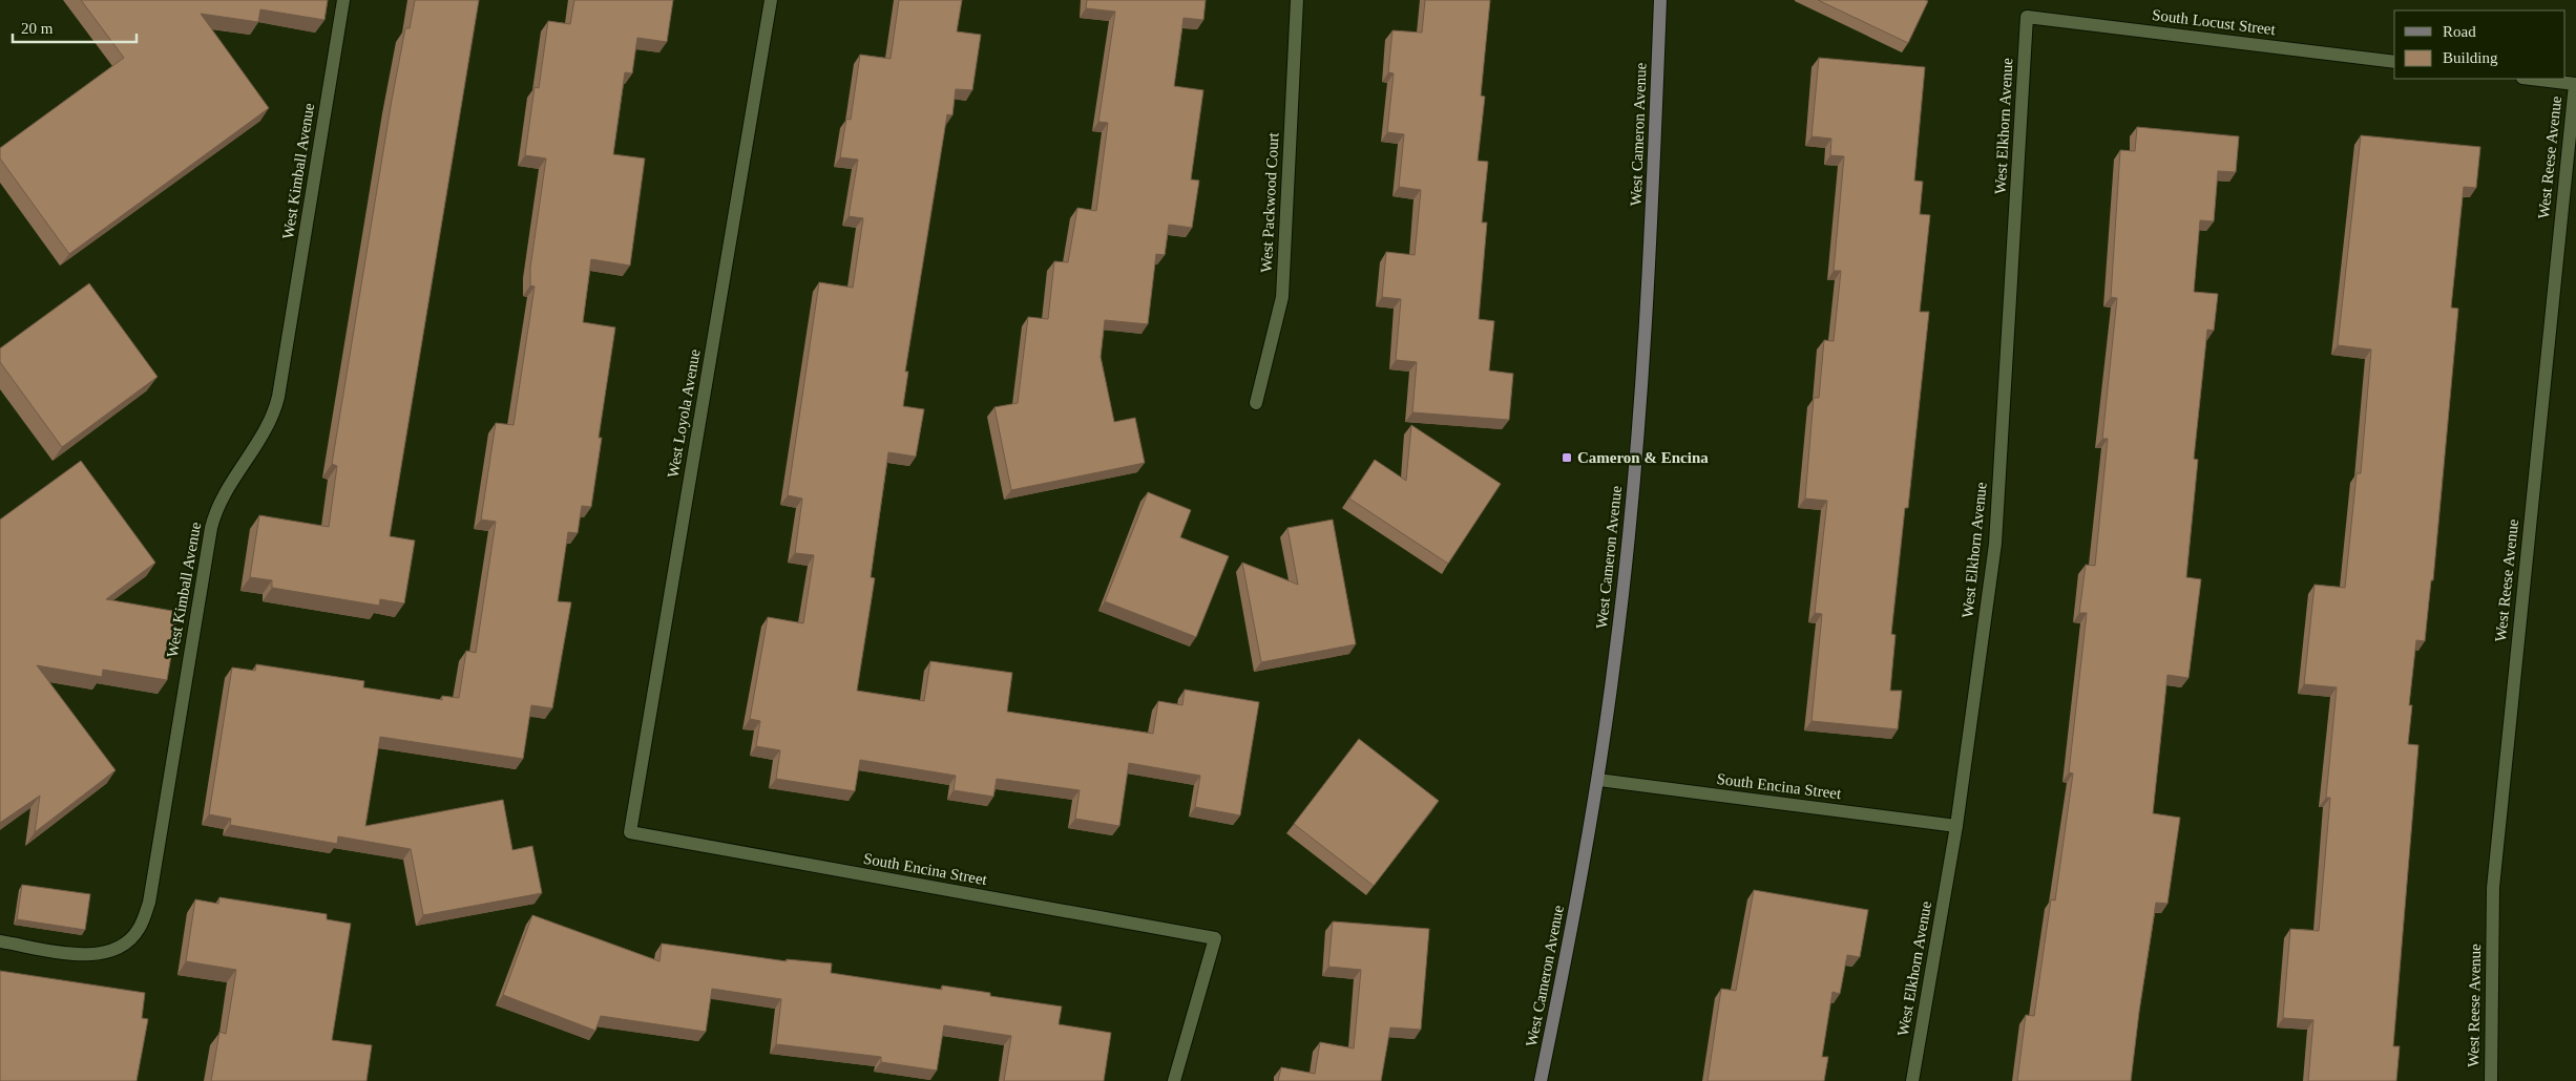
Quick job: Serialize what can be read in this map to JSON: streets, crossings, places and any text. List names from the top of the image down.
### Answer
{
  "streets": {
    "street": [
      "South Locust Street",
      "West Elkhorn Avenue",
      "West Cameron Avenue",
      "West Reese Avenue",
      "West Kimball Avenue",
      "West Packwood Court",
      "West Loyola Avenue",
      "South Encina Street"
    ]
  },
  "crossings": [
    ["South Locust Street", "West Elkhorn Avenue"],
    ["West Elkhorn Avenue", "South Encina Street"],
    ["West Cameron Avenue", "South Encina Street"],
    ["West Loyola Avenue", "South Encina Street"]
  ],
  "places": {
    "transit": ["Cameron & Encina"]
  },
  "legend": ["Road", "Building"],
  "scale_bar": "20 m"
}
